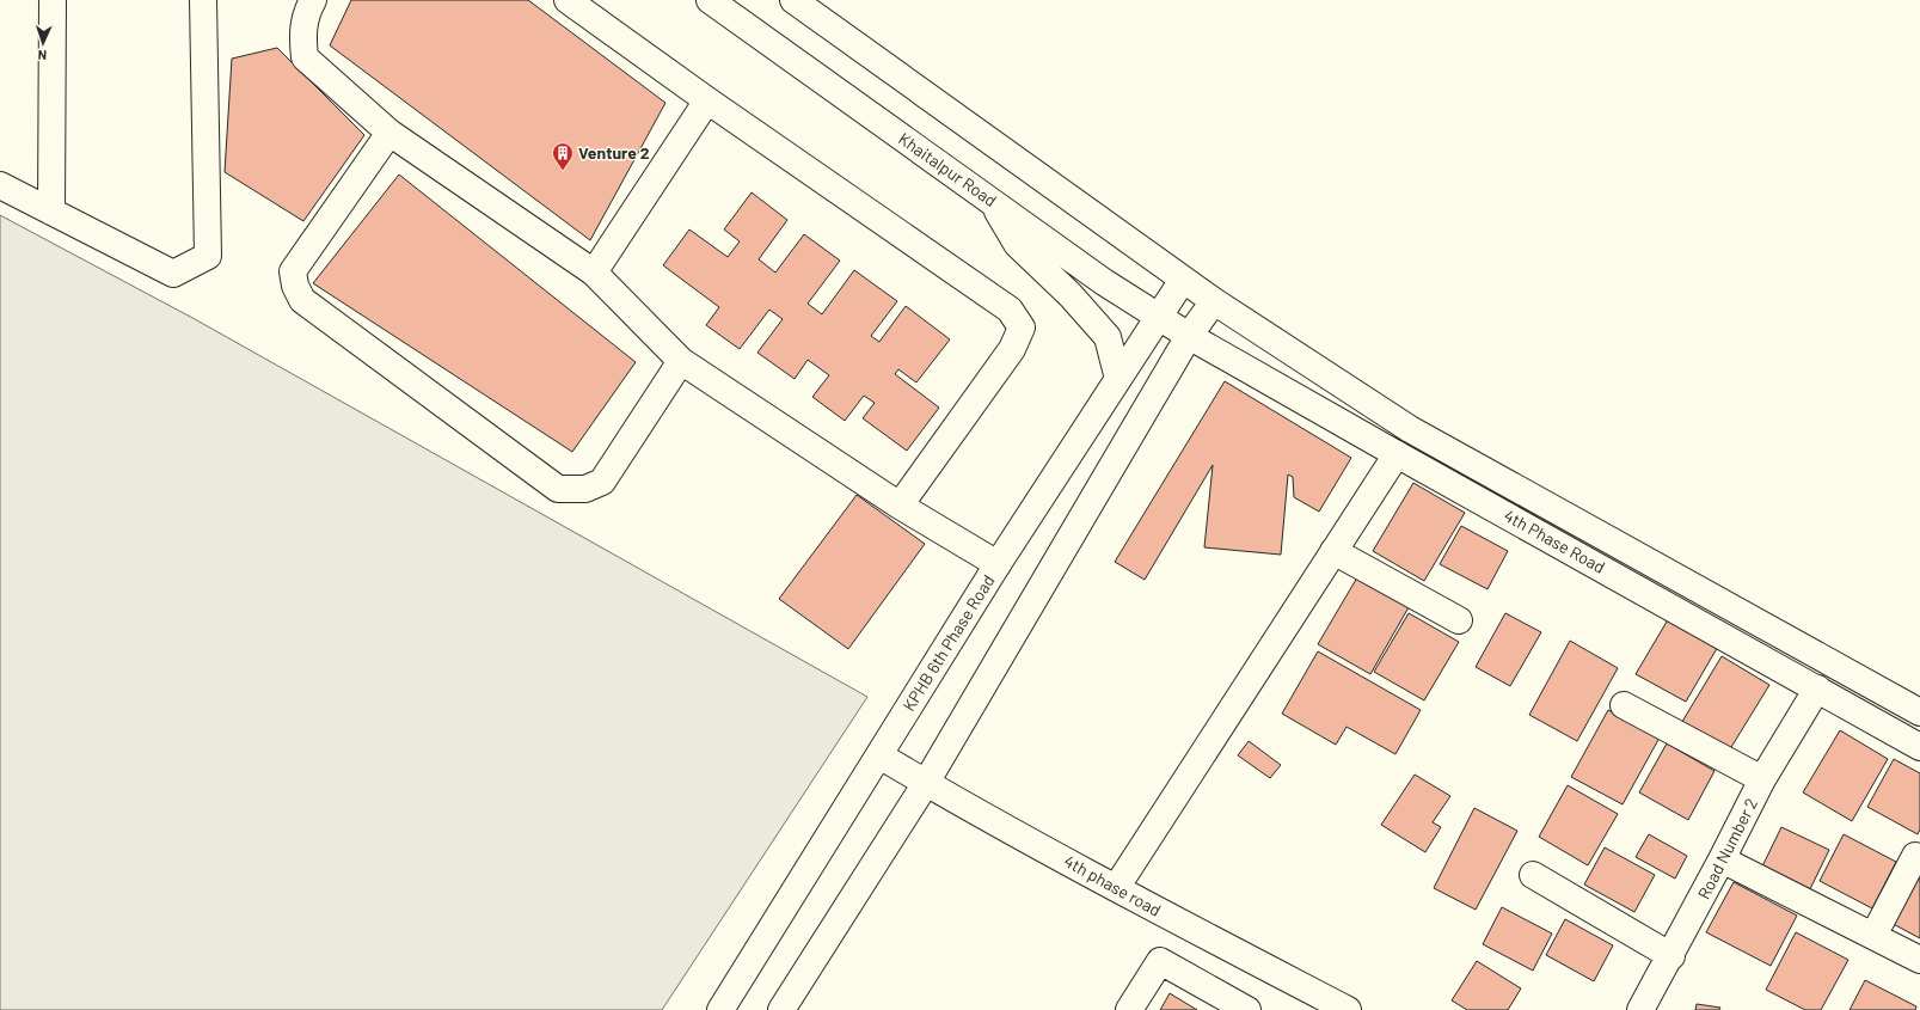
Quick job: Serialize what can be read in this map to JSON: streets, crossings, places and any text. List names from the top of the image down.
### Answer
{
  "streets": {
    "street": [
      "Khaitalpur Road",
      "4th Phase Road",
      "KPHB 6th Phase Road",
      "Road Number 2",
      "4th phase road"
    ]
  },
  "crossings": [
    ["Khaitalpur Road", "4th Phase Road"],
    ["Khaitalpur Road", "KPHB 6th Phase Road"],
    ["4th Phase Road", "Road Number 2"],
    ["KPHB 6th Phase Road", "4th phase road"]
  ],
  "places": {
    "building": ["Venture 2"]
  },
  "north": "bottom"
}
